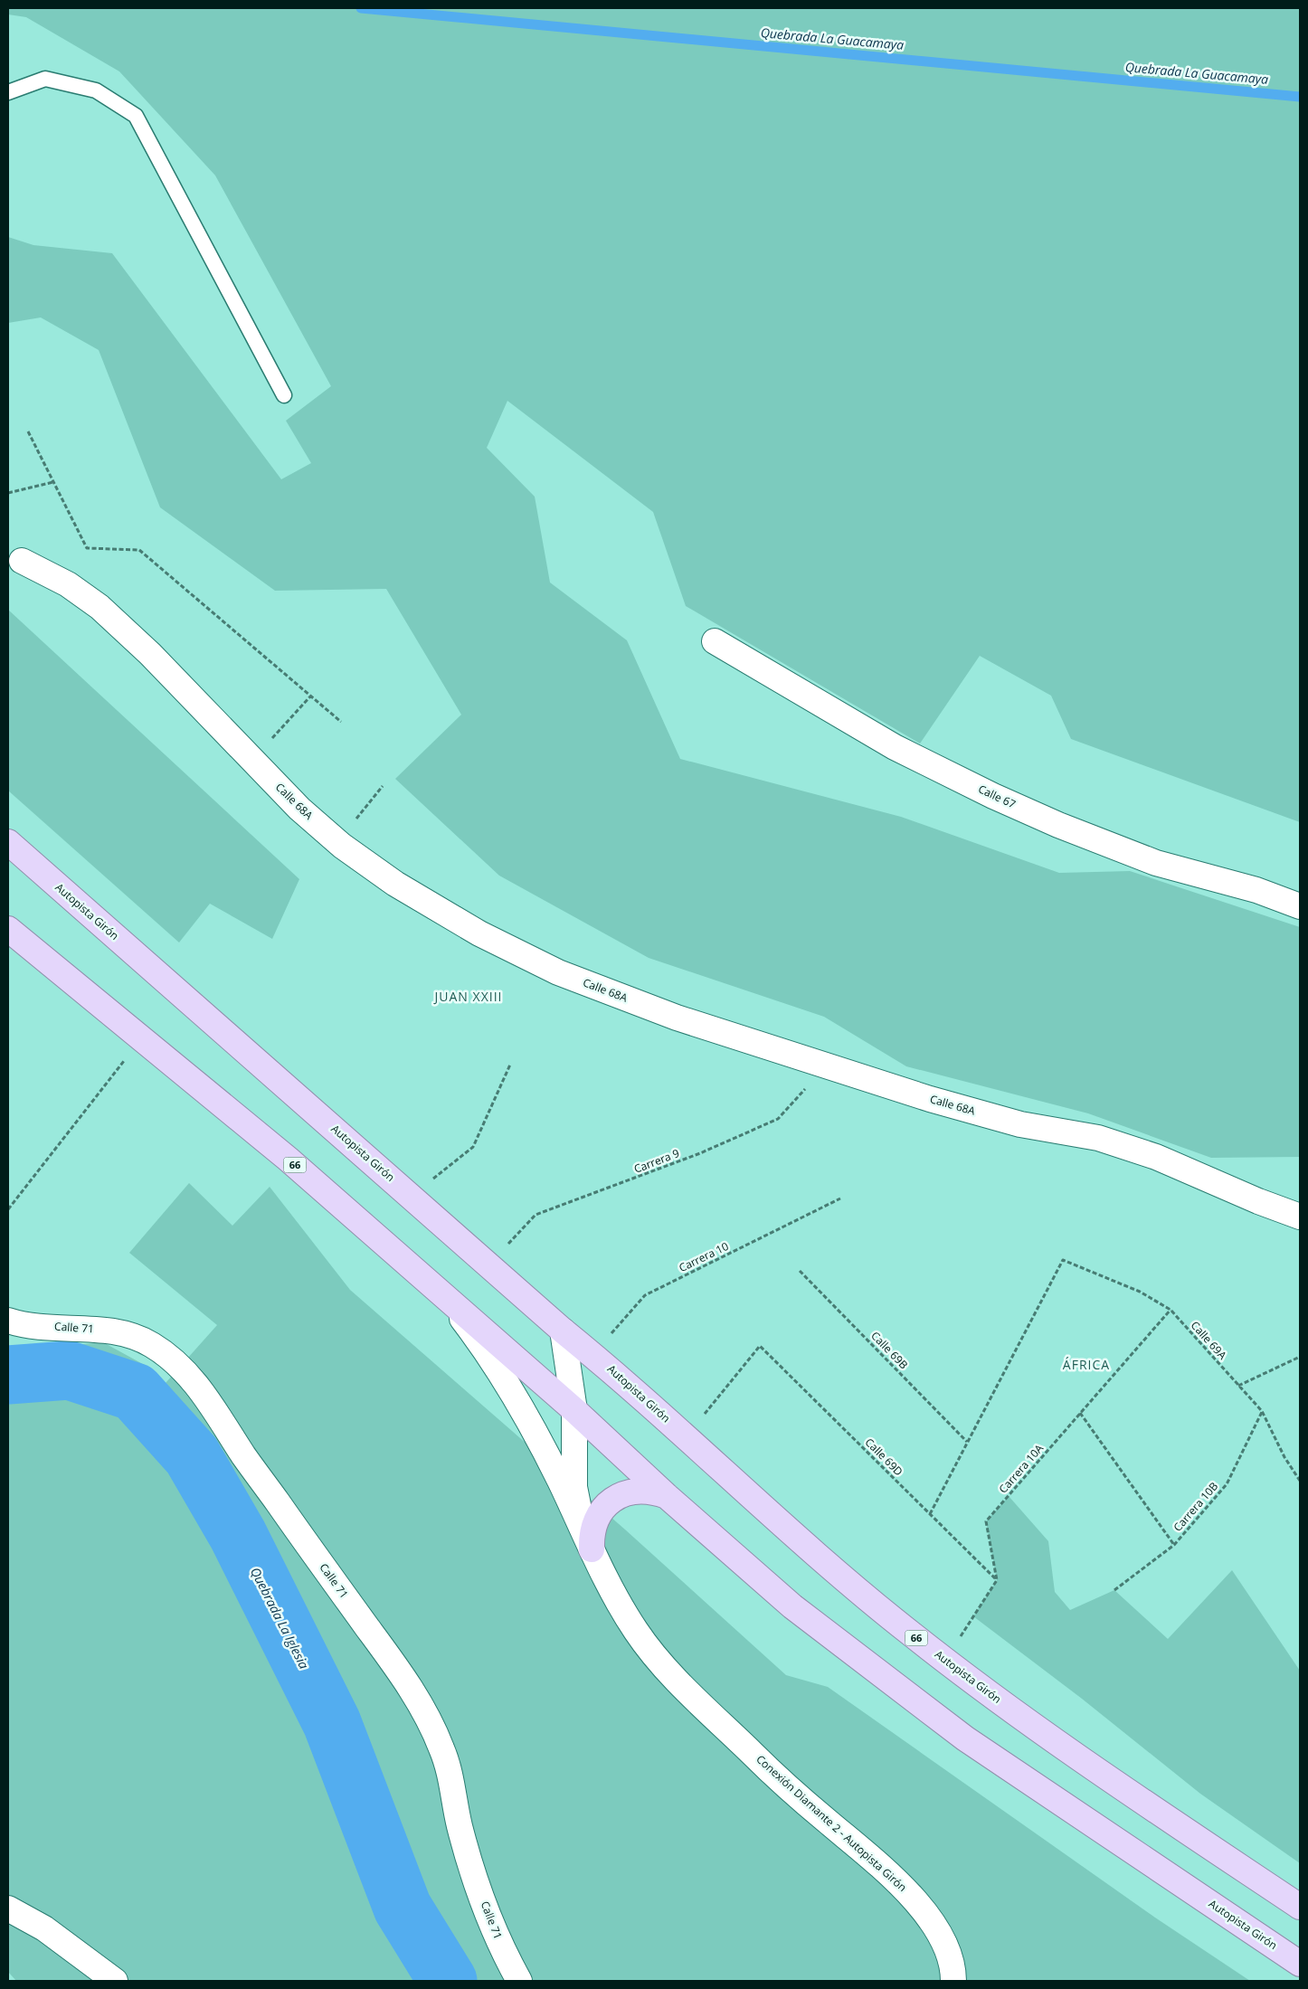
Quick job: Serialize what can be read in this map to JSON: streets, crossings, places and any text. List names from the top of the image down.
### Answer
{
  "streets": {
    "highway": ["Autopista Girón", "66"],
    "street": [
      "Calle 67",
      "Calle 68A",
      "Calle 71",
      "Conexión Diamante 2 - Autopista Girón"
    ],
    "path": [
      "Carrera 9",
      "Carrera 10",
      "Calle 69A",
      "Calle 69B",
      "Calle 69D",
      "Carrera 10A",
      "Carrera 10B"
    ]
  },
  "crossings": [
    ["Calle 68A", "Carrera 9"],
    ["Autopista Girón", "Carrera 9"],
    ["Autopista Girón", "Carrera 10"],
    ["Autopista Girón", "Calle 69D"],
    ["Autopista Girón", "Conexión Diamante 2 - Autopista Girón"],
    ["Calle 69A", "Calle 69B"],
    ["Calle 69A", "Carrera 10A"],
    ["Calle 69A", "Carrera 10B"],
    ["Calle 69D", "Carrera 10A"]
  ],
  "districts": ["JUAN XXIII", "ÁFRICA"],
  "water": ["Quebrada La Guacamaya", "Quebrada La Iglesia"]
}
